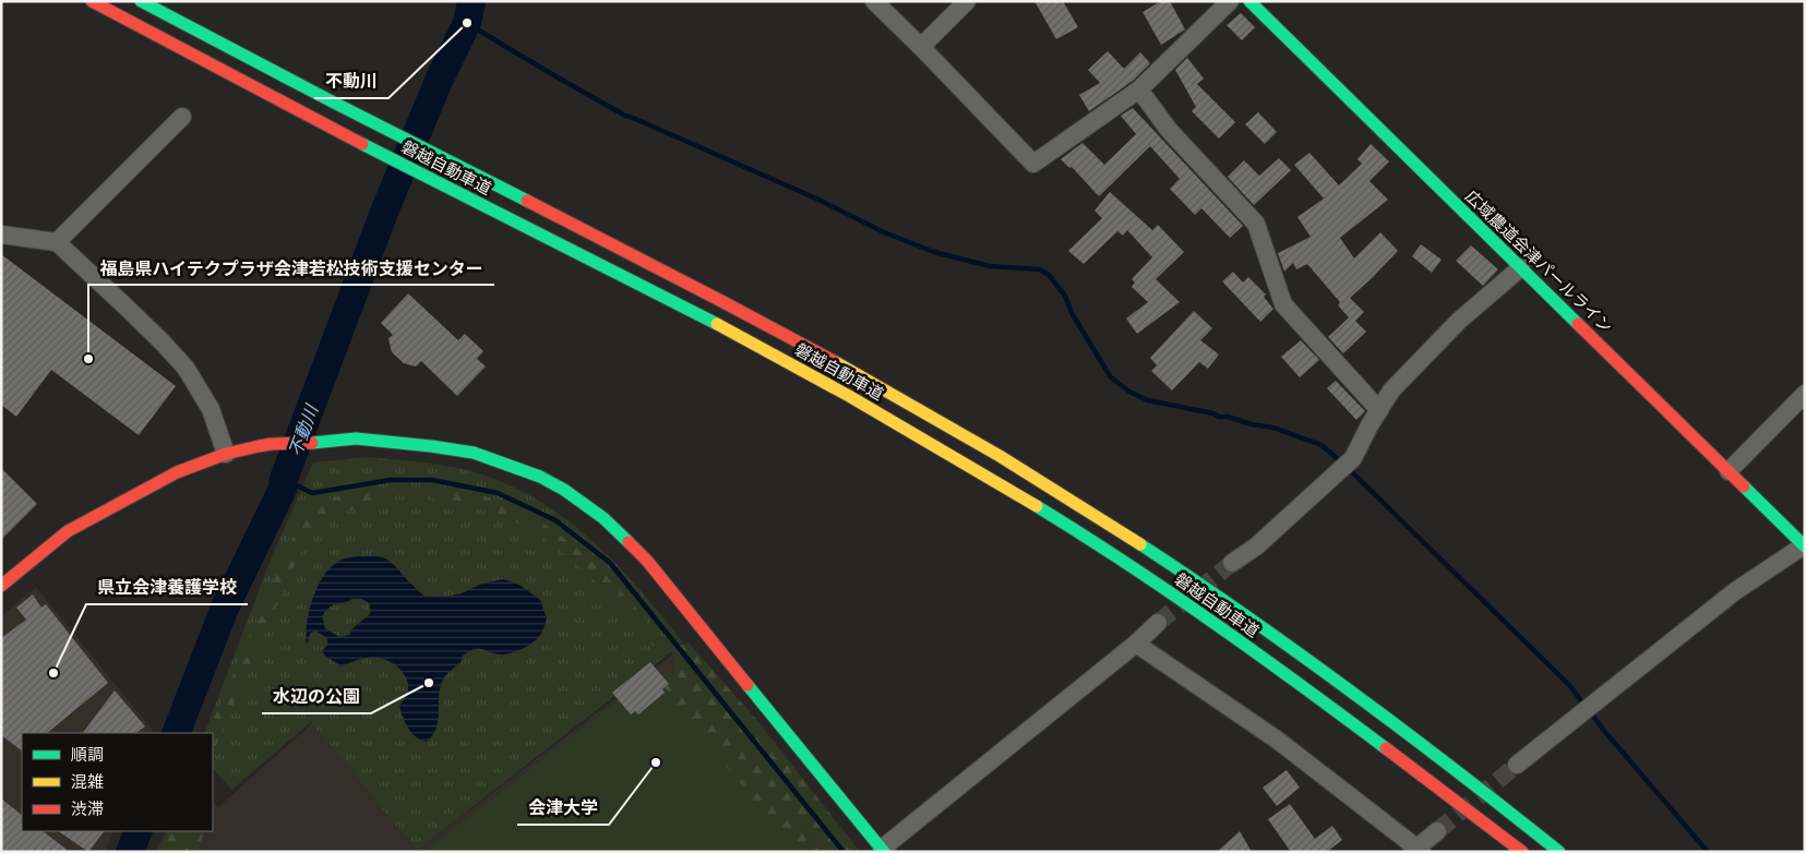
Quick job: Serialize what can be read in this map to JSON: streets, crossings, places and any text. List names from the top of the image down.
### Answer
{
  "streets": {
    "main road": ["磐越自動車道", "広域農道会津パールライン"]
  },
  "water": ["不動川"],
  "places": [
    "不動川",
    "福島県ハイテクプラザ会津若松技術支援センター",
    "県立会津養護学校",
    "水辺の公園",
    "会津大学"
  ],
  "legend": ["順調", "混雑", "渋滞"]
}
